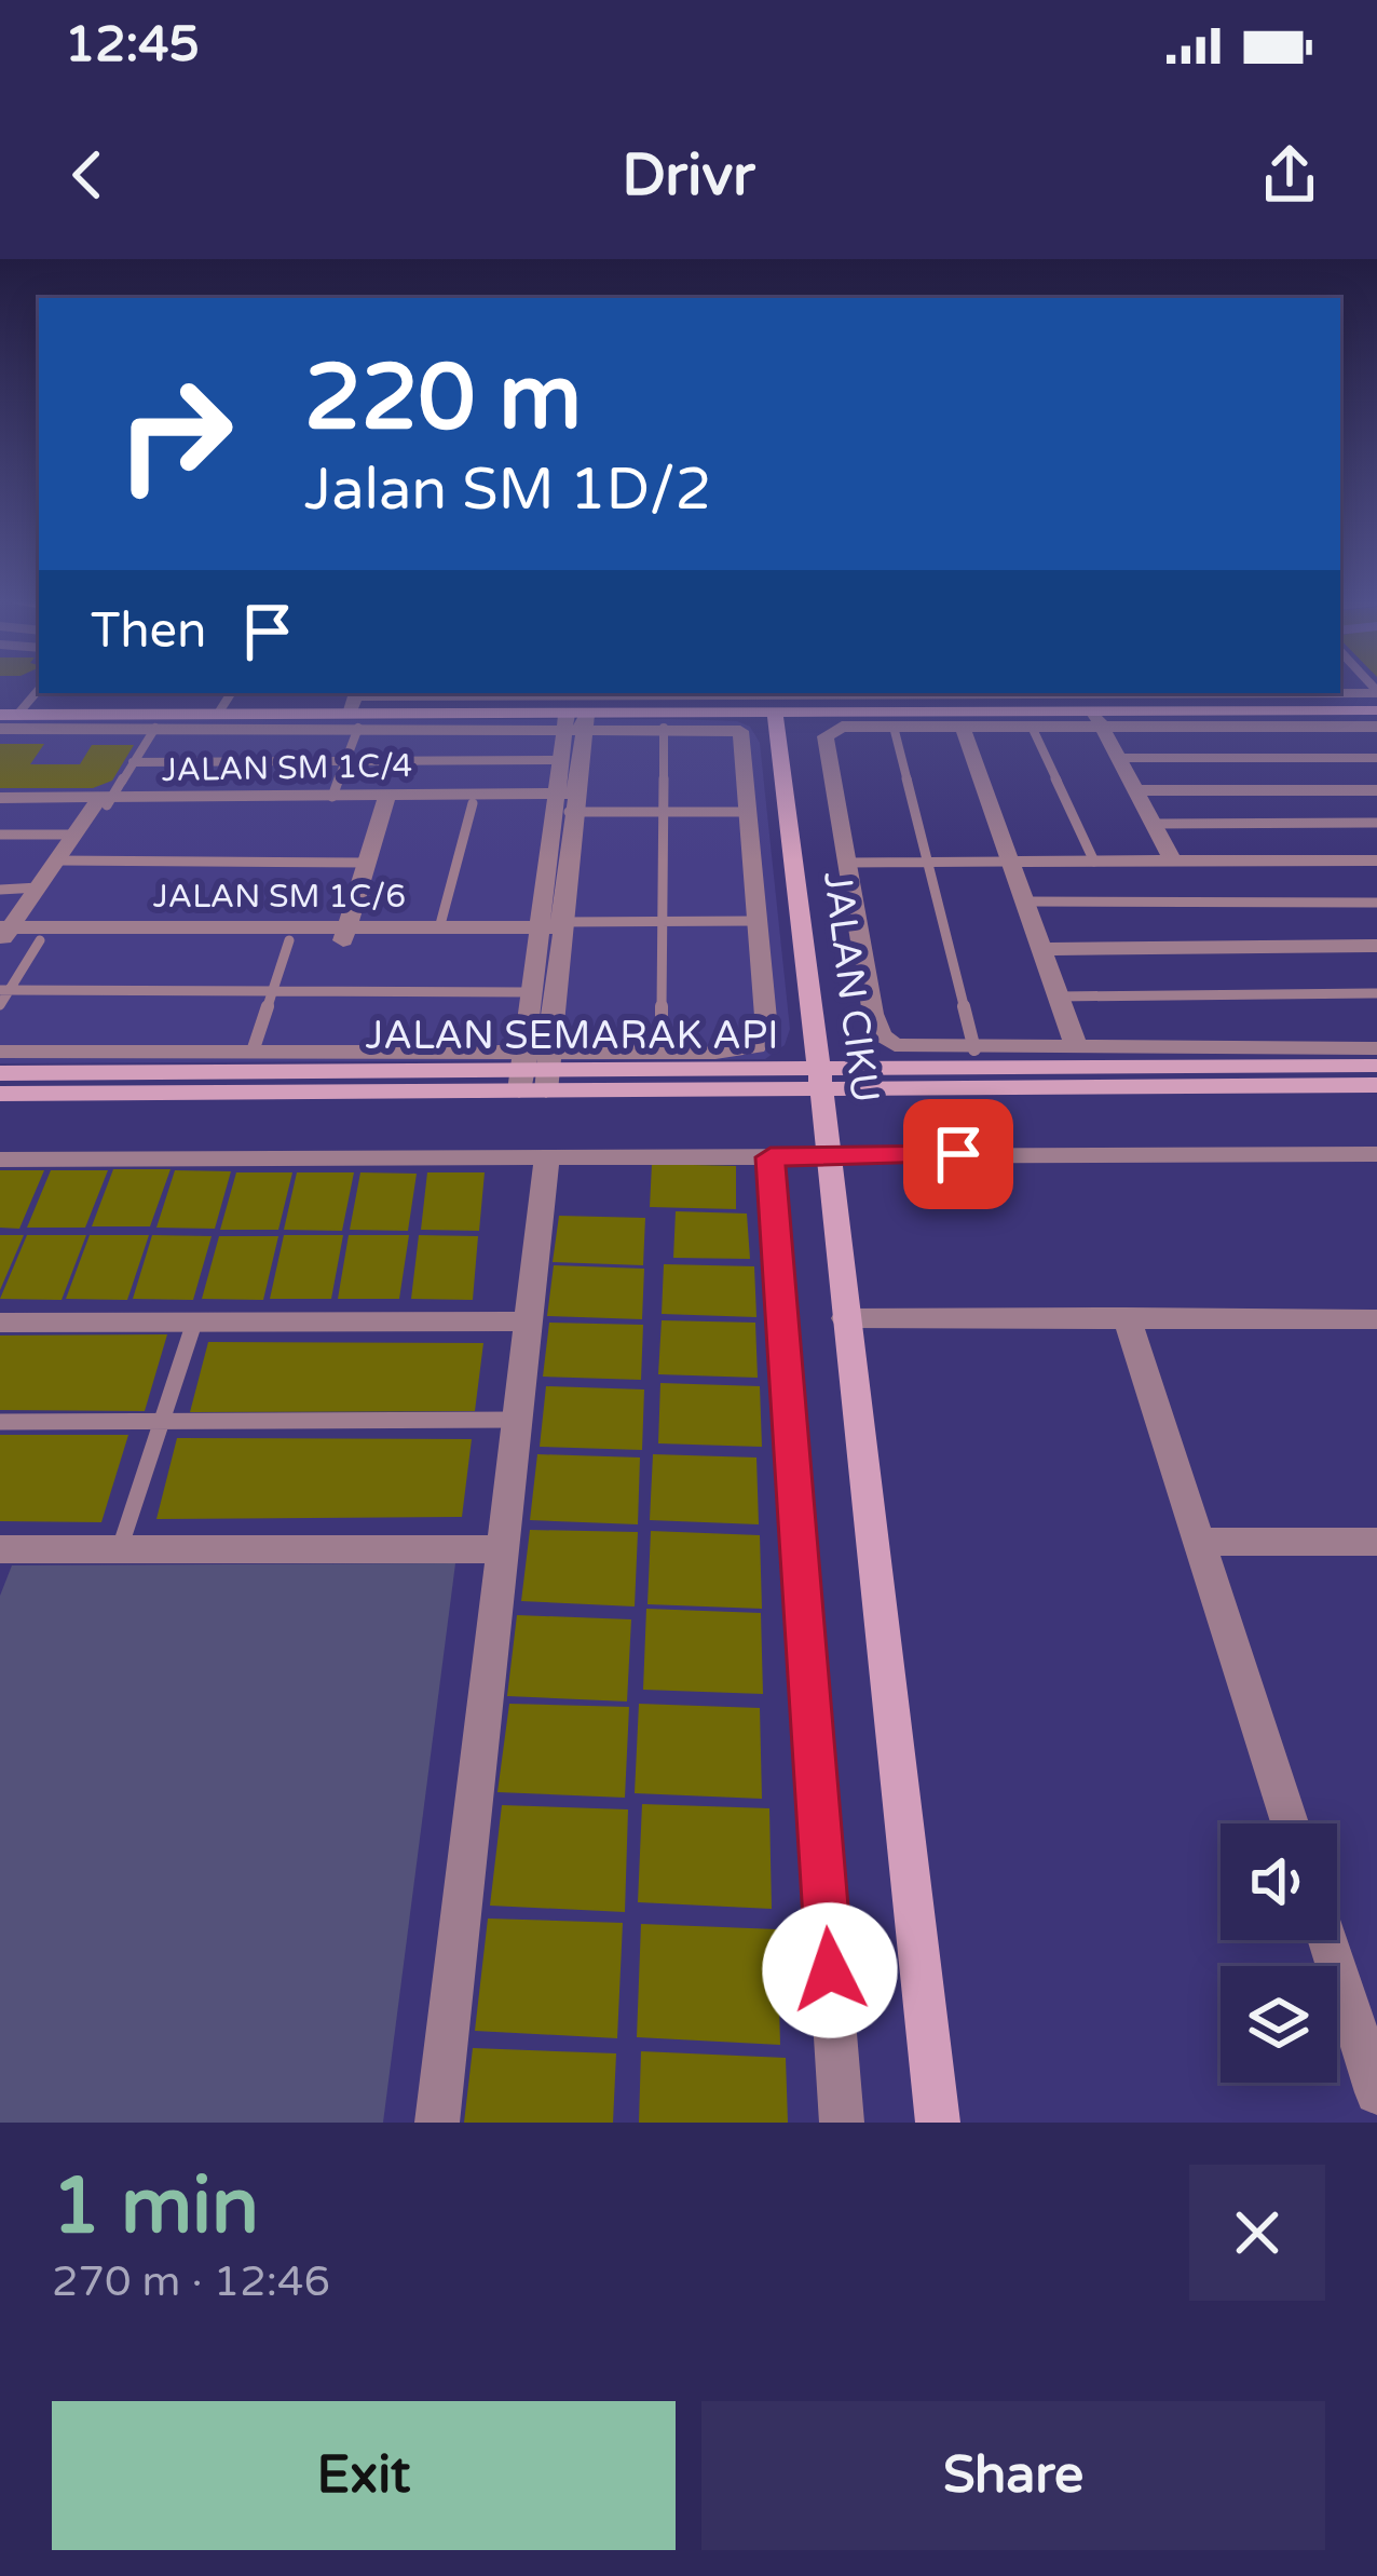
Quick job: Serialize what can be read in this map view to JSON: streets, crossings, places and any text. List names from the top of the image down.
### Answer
{
  "streets": {
    "street": [
      "JALAN SM 1C/4",
      "JALAN SM 1C/6",
      "JALAN CIKU",
      "JALAN SEMARAK API"
    ]
  },
  "crossings": [
    ["JALAN CIKU", "JALAN SEMARAK API"]
  ],
  "page": {
    "status": "12:45",
    "header": "Drivr",
    "turn": ["220 m", "Jalan SM 1D/2"],
    "then": "Then",
    "heading": ["1 min", "270 m · 12:46"],
    "buttons": ["Exit", "Share"]
  }
}
